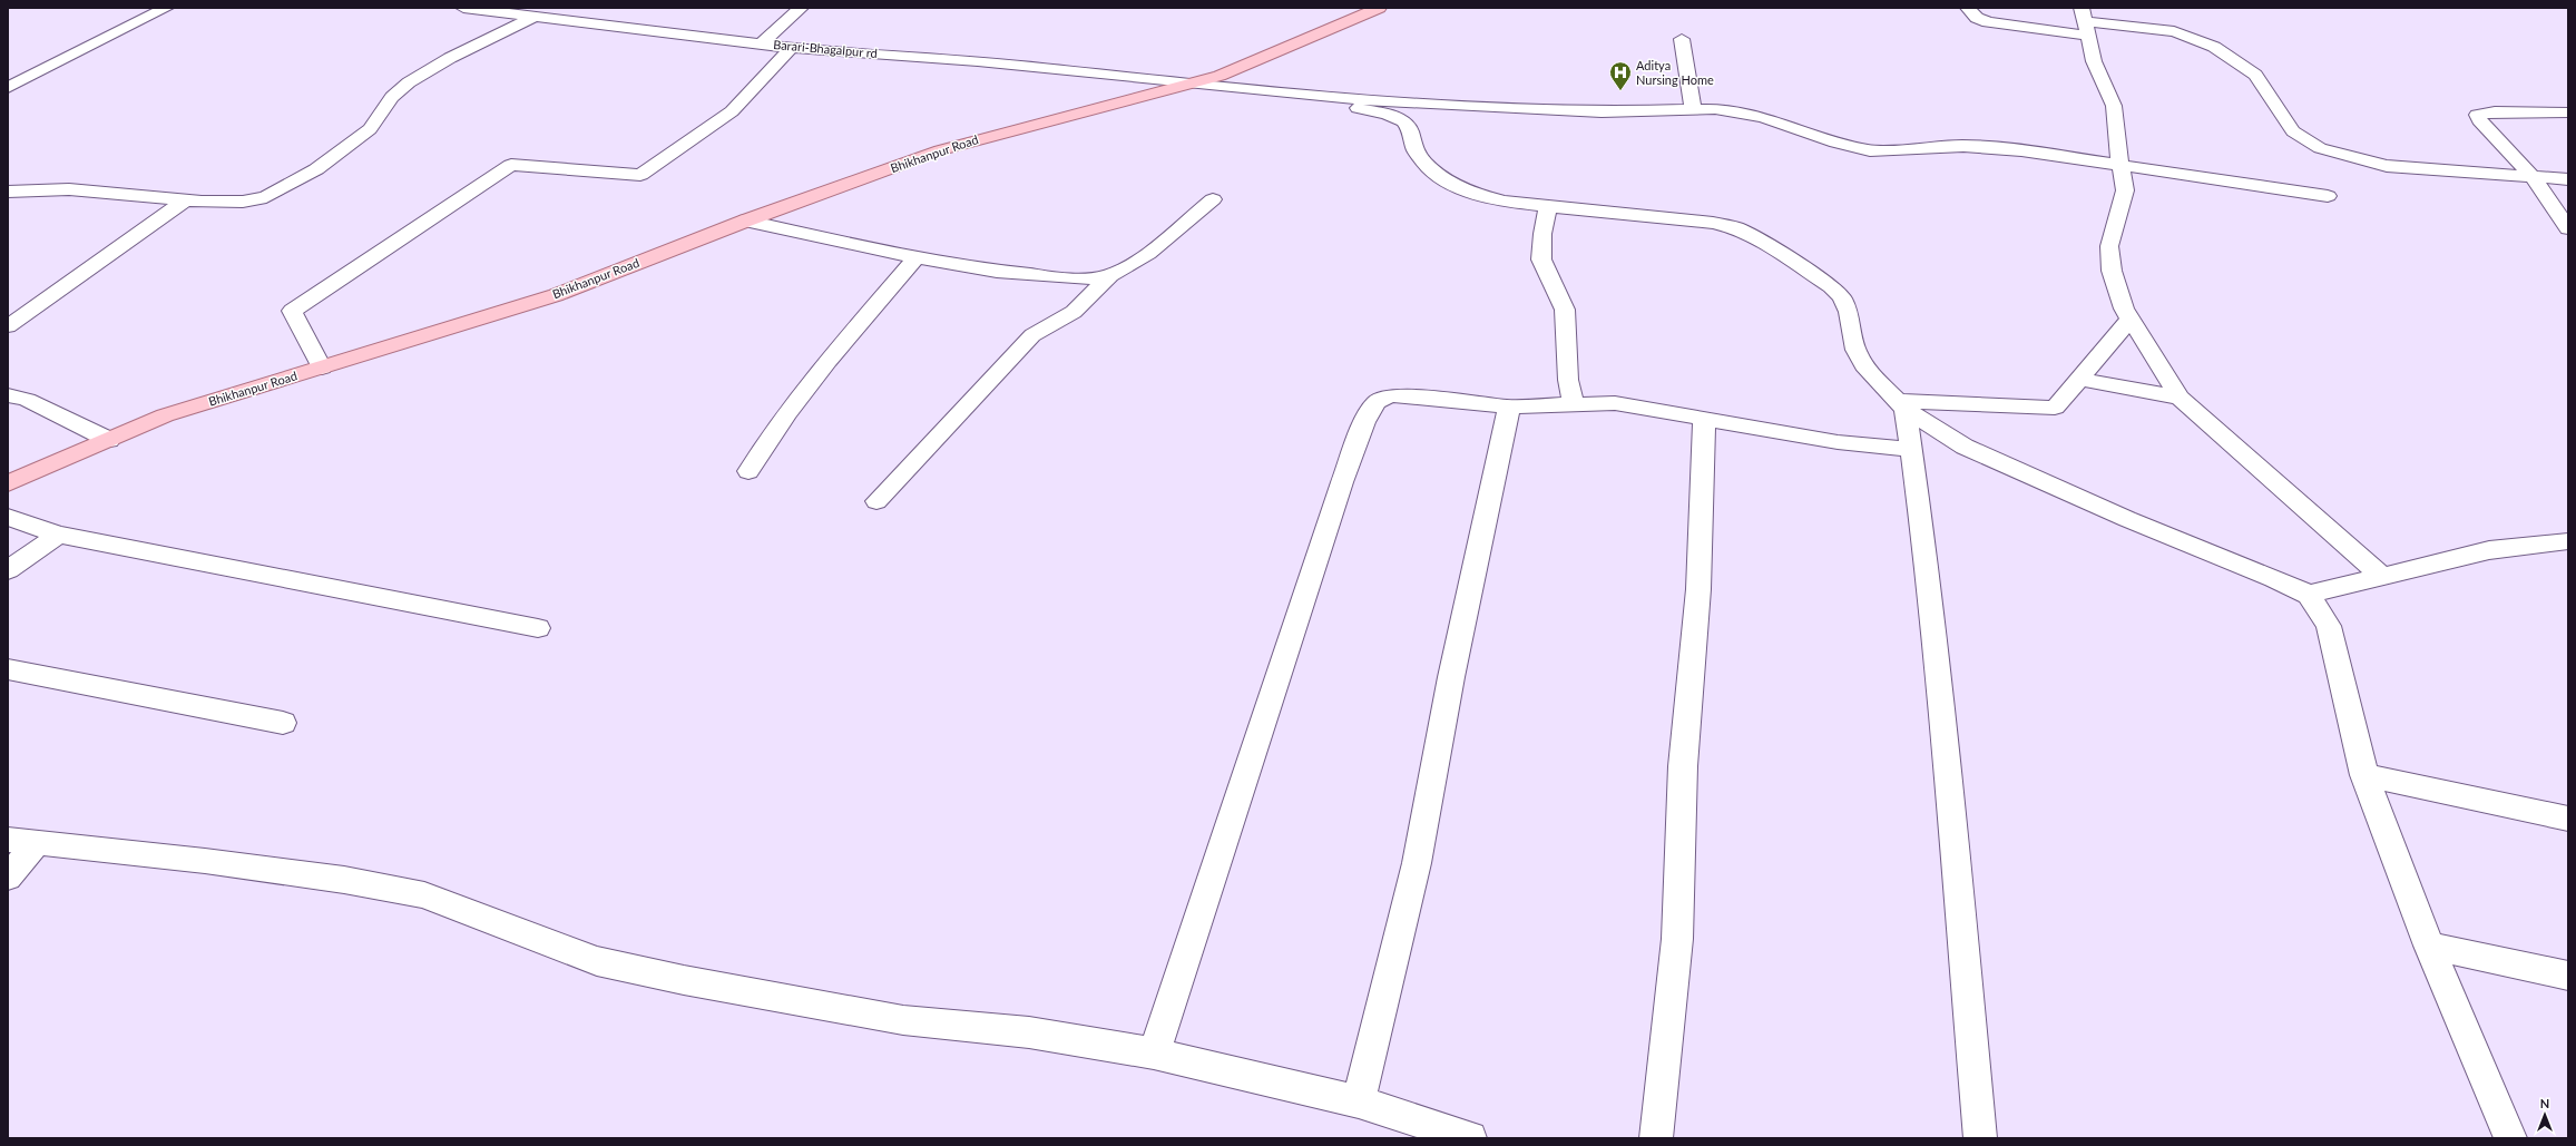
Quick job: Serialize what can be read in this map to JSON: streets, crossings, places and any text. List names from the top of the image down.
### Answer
{
  "streets": {
    "main road": ["Bhikhanpur Road"],
    "street": ["Barari-Bhagalpur rd"]
  },
  "crossings": [
    ["Barari-Bhagalpur rd", "Bhikhanpur Road"]
  ],
  "places": {
    "hospital": ["Aditya Nursing Home"]
  },
  "north": "top"
}
